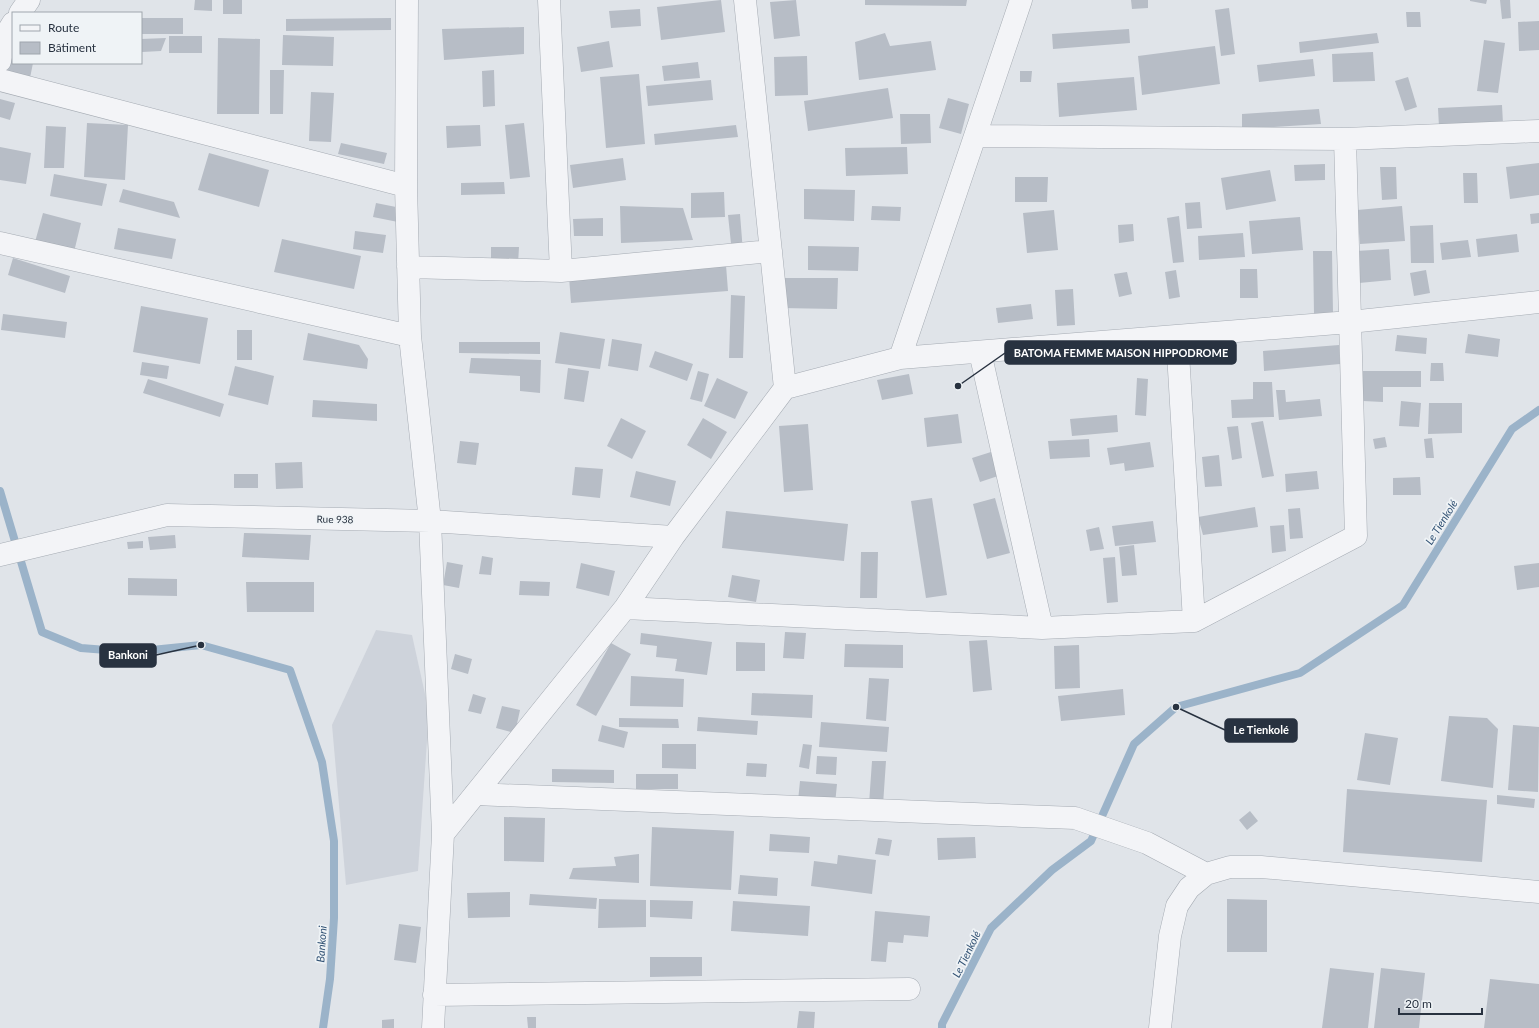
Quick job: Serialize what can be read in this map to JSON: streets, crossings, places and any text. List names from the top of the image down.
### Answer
{
  "streets": {
    "street": ["Rue 938"]
  },
  "water": ["Le Tienkolé", "Bankoni"],
  "places": ["BATOMA FEMME MAISON HIPPODROME", "Bankoni", "Le Tienkolé"],
  "legend": ["Route", "Bâtiment"],
  "scale_bar": "20 m"
}
